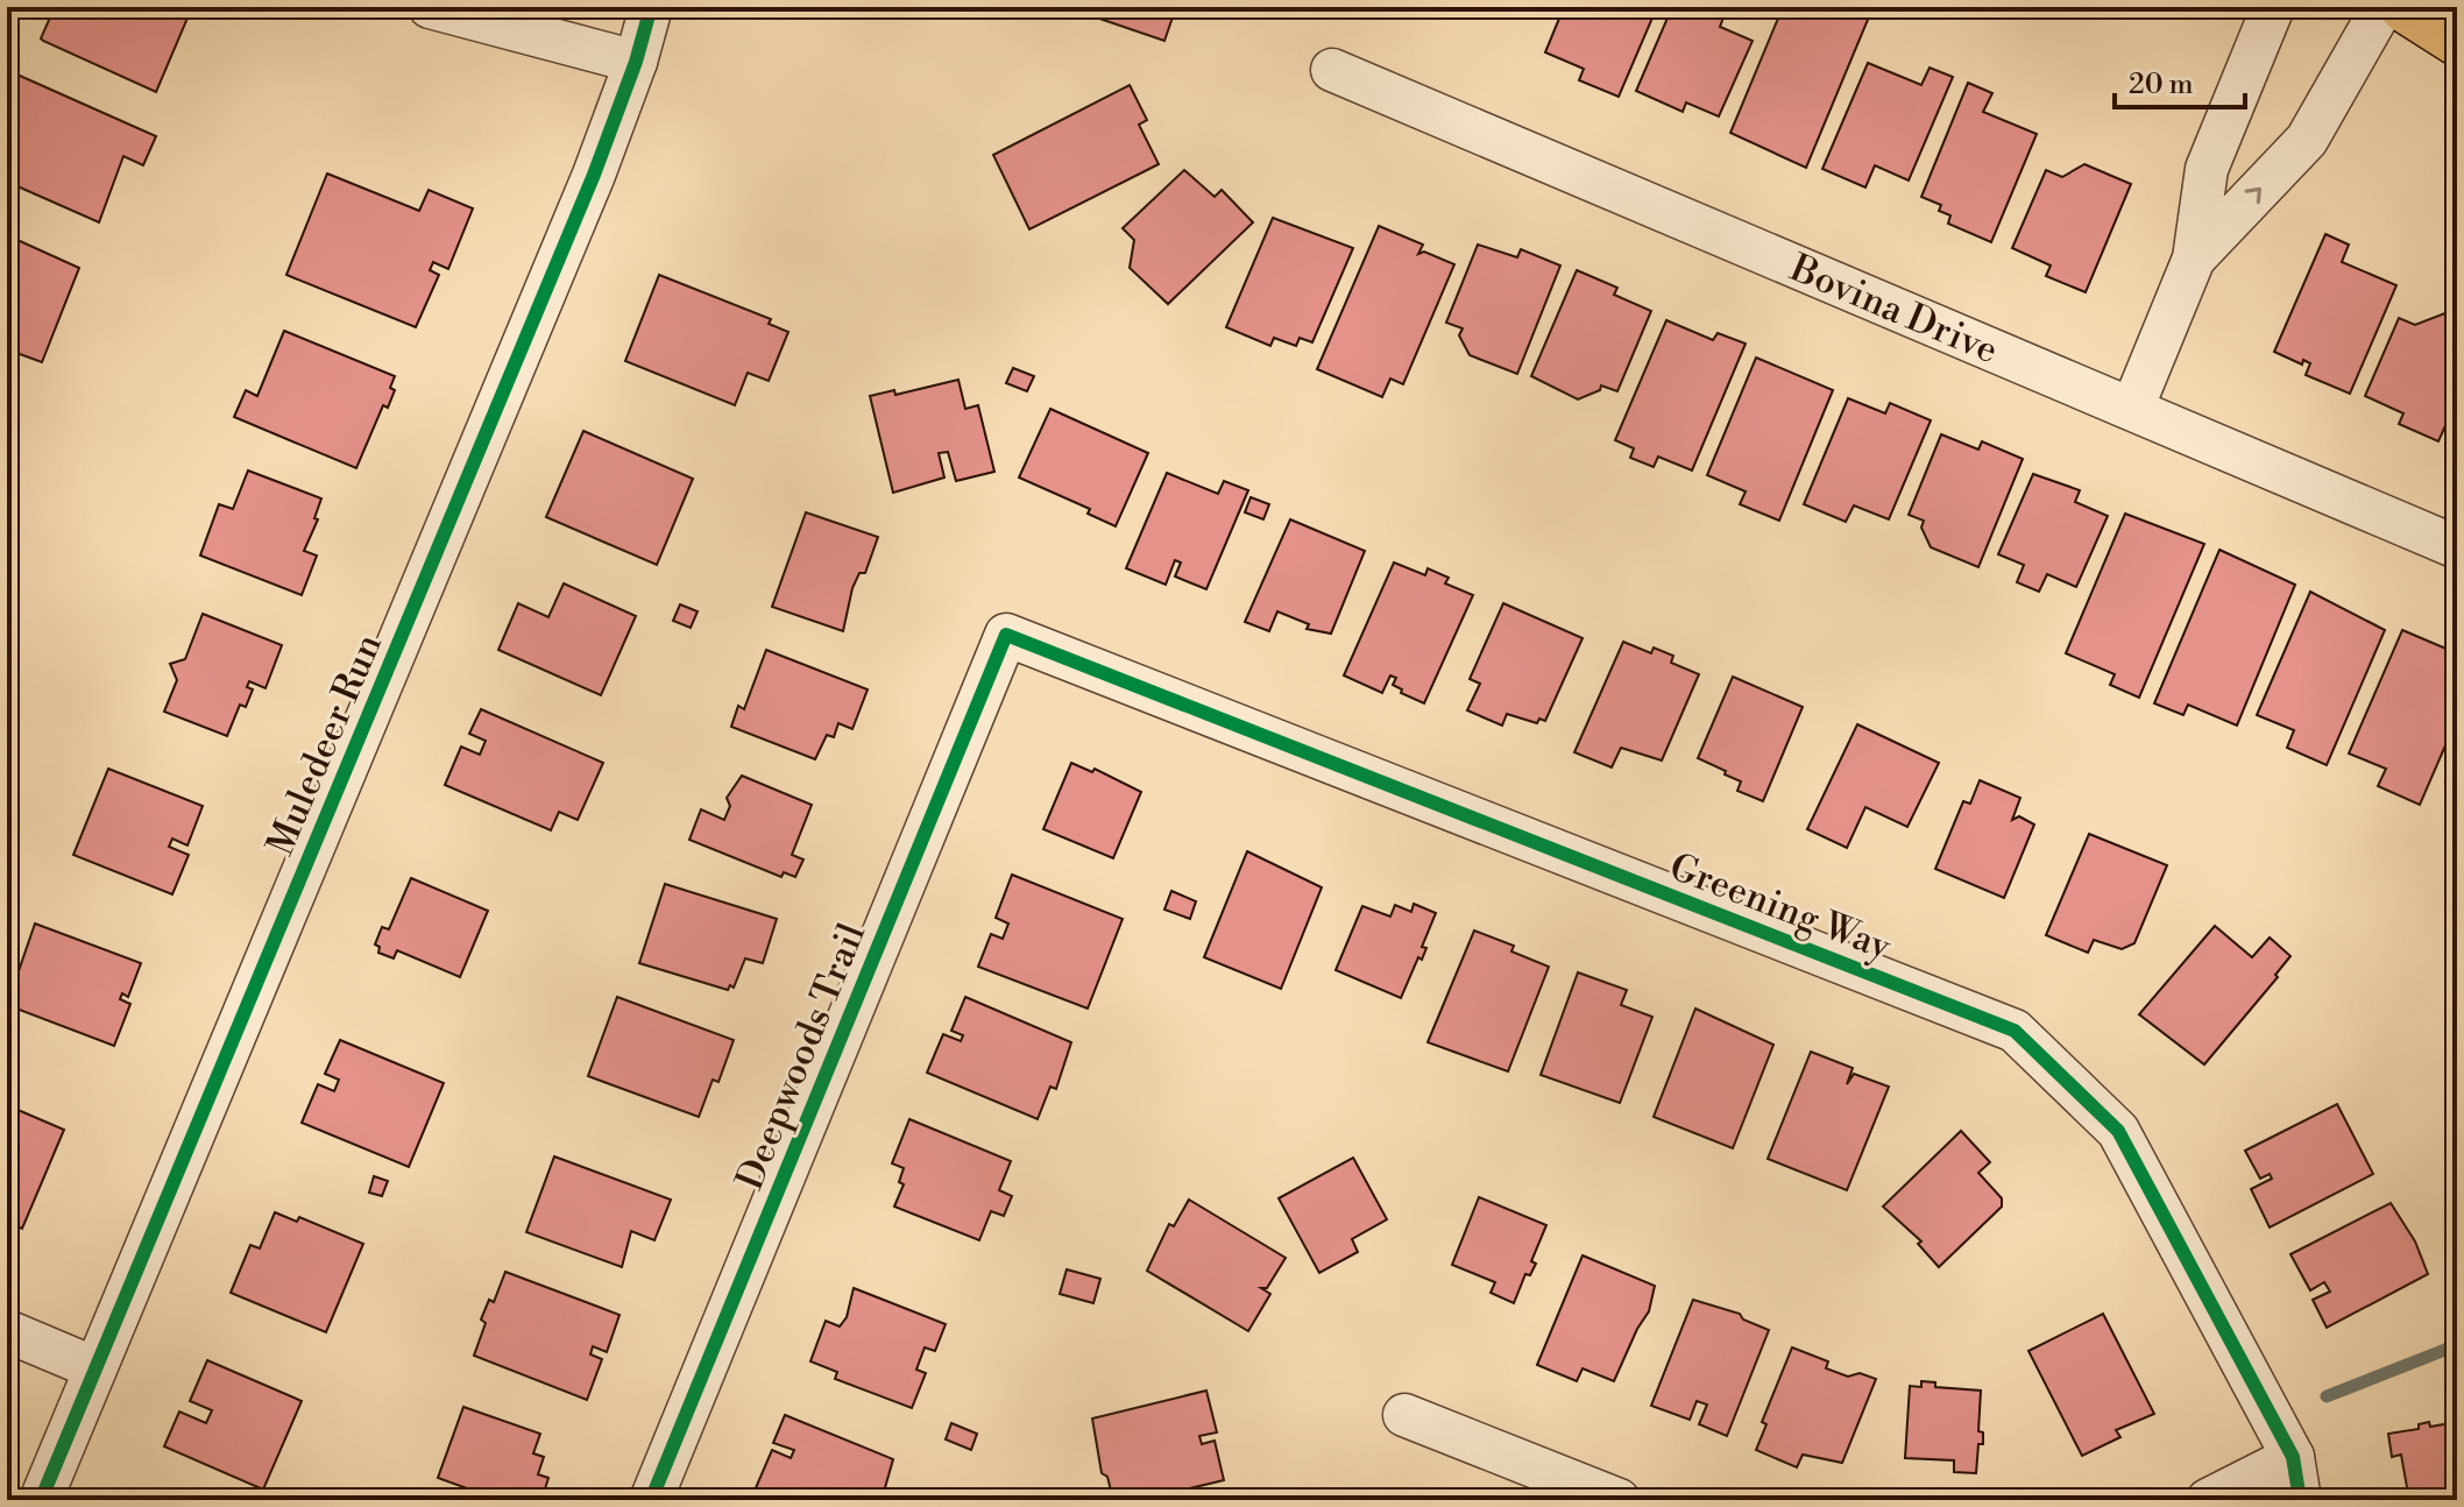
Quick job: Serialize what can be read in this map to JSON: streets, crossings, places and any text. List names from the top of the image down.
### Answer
{
  "streets": {
    "street": [
      "Bovina Drive",
      "Muledeer Run",
      "Greening Way",
      "Deepwoods Trail"
    ]
  },
  "crossings": [
    ["Greening Way", "Deepwoods Trail"]
  ],
  "scale_bar": "20 m"
}
